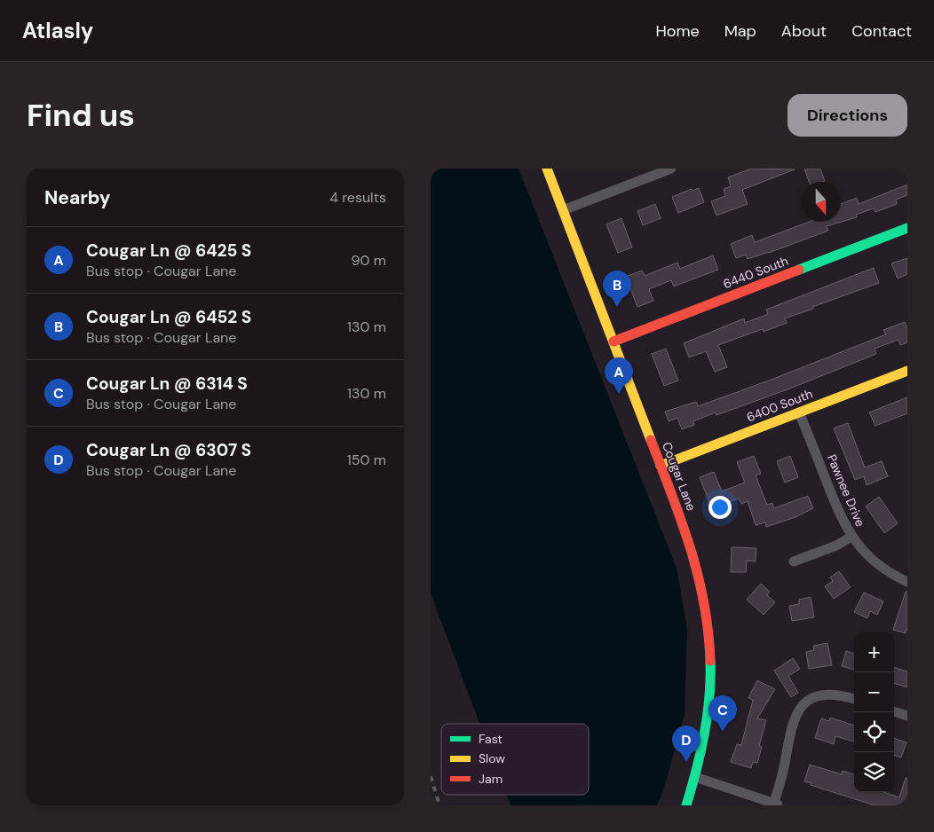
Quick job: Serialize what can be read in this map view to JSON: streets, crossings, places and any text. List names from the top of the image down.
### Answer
{
  "streets": {
    "main road": ["6440 South", "6400 South", "Cougar Lane"],
    "street": ["Pawnee Drive"]
  },
  "crossings": [
    ["6440 South", "Cougar Lane"],
    ["6400 South", "Cougar Lane"],
    ["6400 South", "Pawnee Drive"]
  ],
  "legend": ["Fast", "Slow", "Jam"],
  "north": "bottom",
  "page": {
    "header": "Atlasly",
    "nav": [
      "Home",
      "Map",
      "About",
      "Contact"
    ],
    "buttons": "Directions",
    "title": "Find us",
    "heading": ["Nearby", "4 results"],
    "list": [
      {
        "mark": "A",
        "name": "Cougar Ln @ 6425 S",
        "note": "Bus stop · Cougar Lane",
        "value": "90 m"
      },
      {
        "mark": "B",
        "name": "Cougar Ln @ 6452 S",
        "note": "Bus stop · Cougar Lane",
        "value": "130 m"
      },
      {
        "mark": "C",
        "name": "Cougar Ln @ 6314 S",
        "note": "Bus stop · Cougar Lane",
        "value": "130 m"
      },
      {
        "mark": "D",
        "name": "Cougar Ln @ 6307 S",
        "note": "Bus stop · Cougar Lane",
        "value": "150 m"
      }
    ],
    "pins": [
      "B",
      "A",
      "C",
      "D"
    ],
    "map_buttons": ["+", "−"]
  }
}
